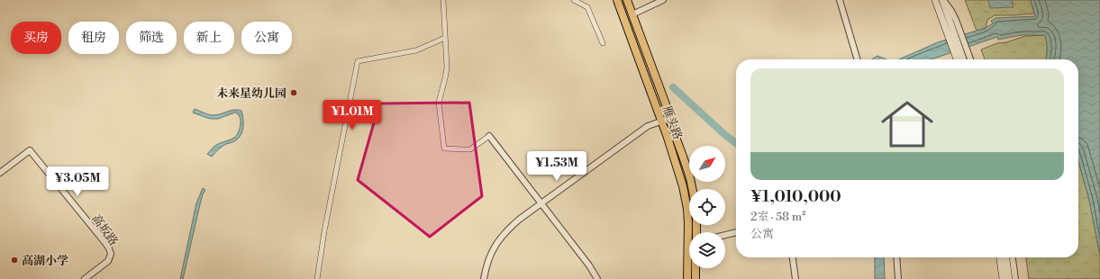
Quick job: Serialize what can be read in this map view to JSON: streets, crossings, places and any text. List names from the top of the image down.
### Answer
{
  "streets": {
    "main road": ["雁头路"],
    "street": ["高坂路"]
  },
  "places": ["未来星幼儿园", "高湖小学"],
  "north": "top right",
  "page": {
    "chip": [
      "买房",
      "租房",
      "筛选",
      "新上",
      "公寓"
    ],
    "list": [
      {
        "name": "¥1,010,000",
        "note": "2室 · 58 m² · 公寓"
      }
    ],
    "price": ["¥1.01M", "¥1.53M", "¥3.05M"]
  }
}
